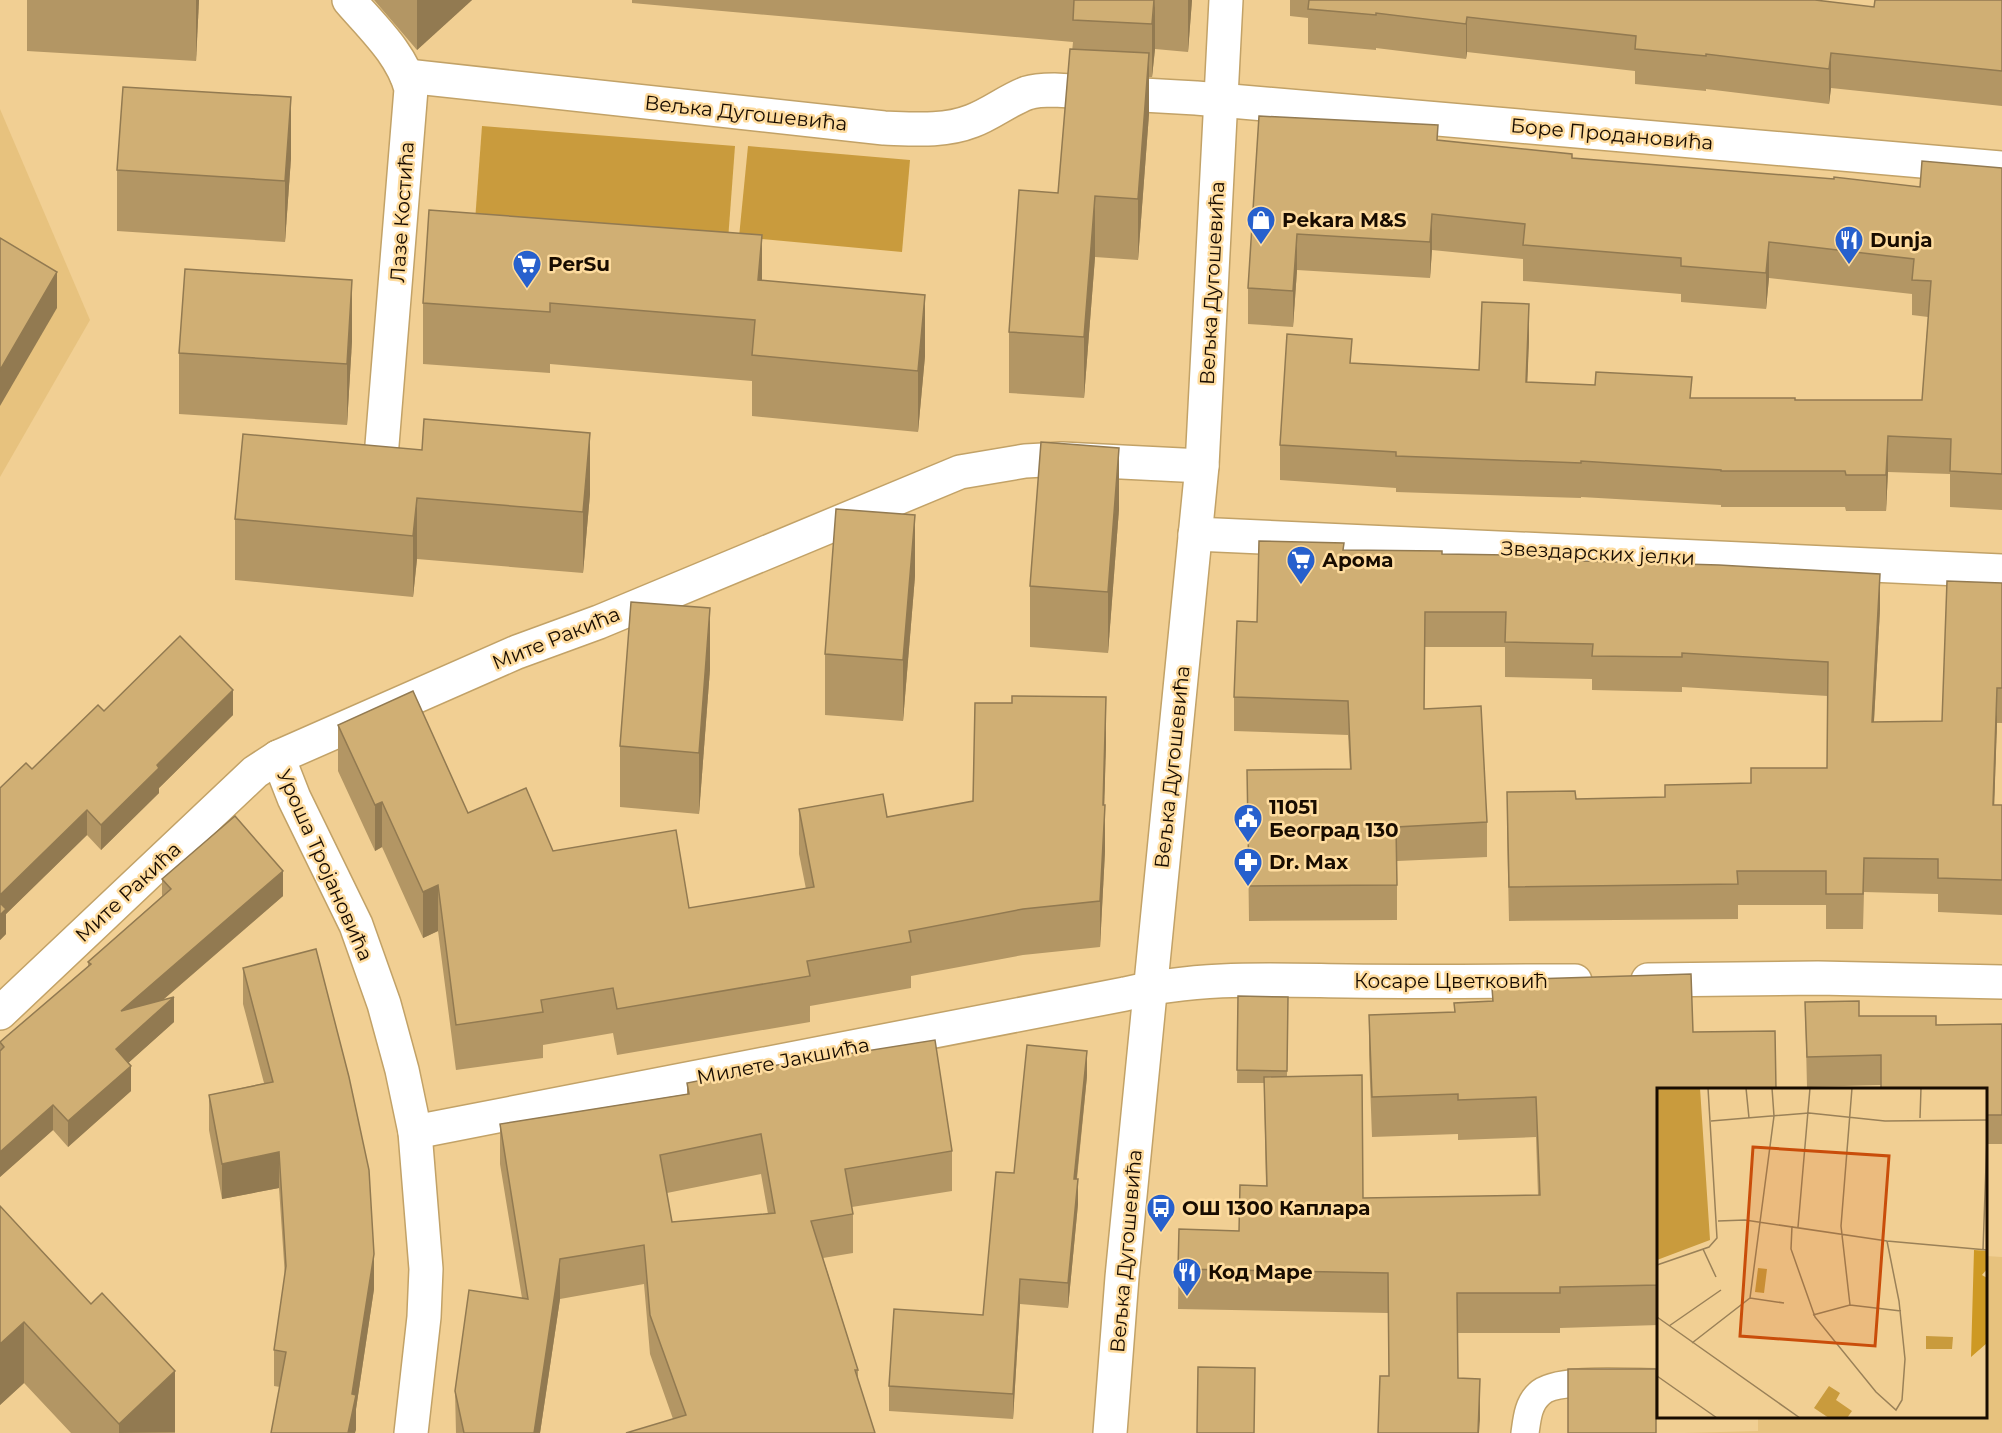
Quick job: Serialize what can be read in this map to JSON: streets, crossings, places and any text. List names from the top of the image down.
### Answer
{
  "streets": {
    "street": [
      "Вељка Дугошевића",
      "Боре Продановића",
      "Лазе Костића",
      "Звездарских јелки",
      "Мите Ракића",
      "Уроша Тројановића",
      "Косаре Цветковић",
      "Милете Јакшића"
    ]
  },
  "crossings": [
    ["Вељка Дугошевића", "Боре Продановића"],
    ["Вељка Дугошевића", "Лазе Костића"],
    ["Вељка Дугошевића", "Звездарских јелки"],
    ["Вељка Дугошевића", "Мите Ракића"],
    ["Вељка Дугошевића", "Косаре Цветковић"],
    ["Вељка Дугошевића", "Милете Јакшића"],
    ["Мите Ракића", "Уроша Тројановића"],
    ["Уроша Тројановића", "Милете Јакшића"],
    ["Косаре Цветковић", "Милете Јакшића"]
  ],
  "places": {
    "shop": ["Pekara M&S"],
    "restaurant": ["Dunja", "Код Маре"],
    "supermarket": ["PerSu", "Арома"],
    "public building": ["11051 Београд 130"],
    "pharmacy": ["Dr. Max"],
    "bus stop": ["ОШ 1300 Каплара"]
  }
}
